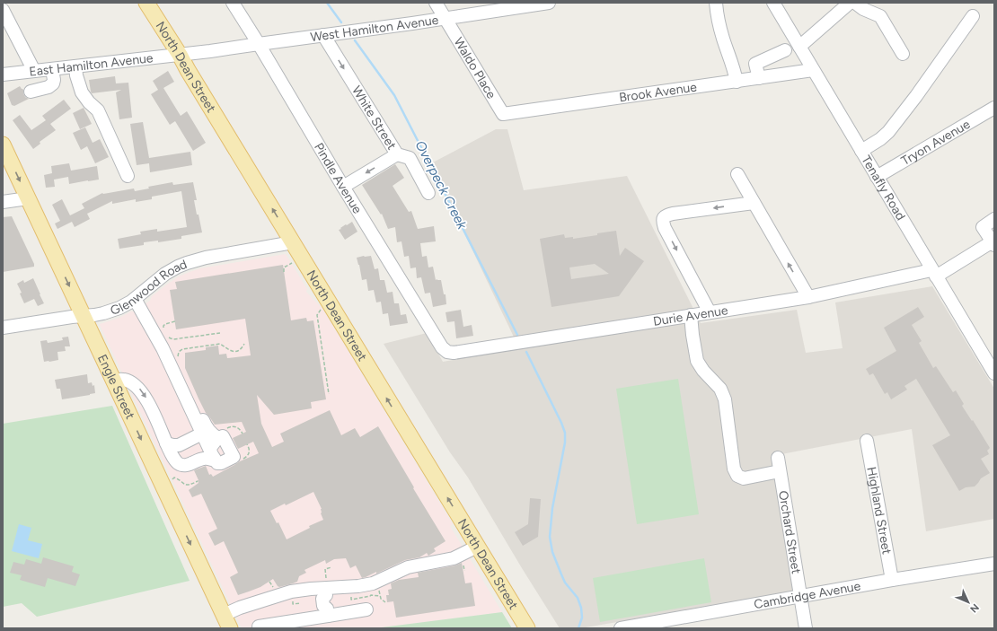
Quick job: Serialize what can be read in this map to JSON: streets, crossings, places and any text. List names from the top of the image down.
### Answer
{
  "streets": {
    "main road": ["North Dean Street", "Engle Street"],
    "street": [
      "West Hamilton Avenue",
      "East Hamilton Avenue",
      "Waldo Place",
      "Brook Avenue",
      "White Street",
      "Tryon Avenue",
      "Pindle Avenue",
      "Tenafly Road",
      "Glenwood Road",
      "Durie Avenue",
      "Highland Street",
      "Orchard Street",
      "Cambridge Avenue"
    ]
  },
  "crossings": [
    ["West Hamilton Avenue", "East Hamilton Avenue"],
    ["West Hamilton Avenue", "Waldo Place"],
    ["West Hamilton Avenue", "White Street"],
    ["West Hamilton Avenue", "Pindle Avenue"],
    ["East Hamilton Avenue", "North Dean Street"],
    ["North Dean Street", "Glenwood Road"],
    ["Waldo Place", "Brook Avenue"],
    ["Brook Avenue", "Tenafly Road"],
    ["Tryon Avenue", "Tenafly Road"],
    ["Pindle Avenue", "Durie Avenue"],
    ["Tenafly Road", "Durie Avenue"],
    ["Glenwood Road", "Engle Street"],
    ["Highland Street", "Cambridge Avenue"],
    ["Orchard Street", "Cambridge Avenue"]
  ],
  "one_way": ["North Dean Street", "White Street", "Engle Street"],
  "water": ["Overpeck Creek"],
  "north": "bottom right"
}
